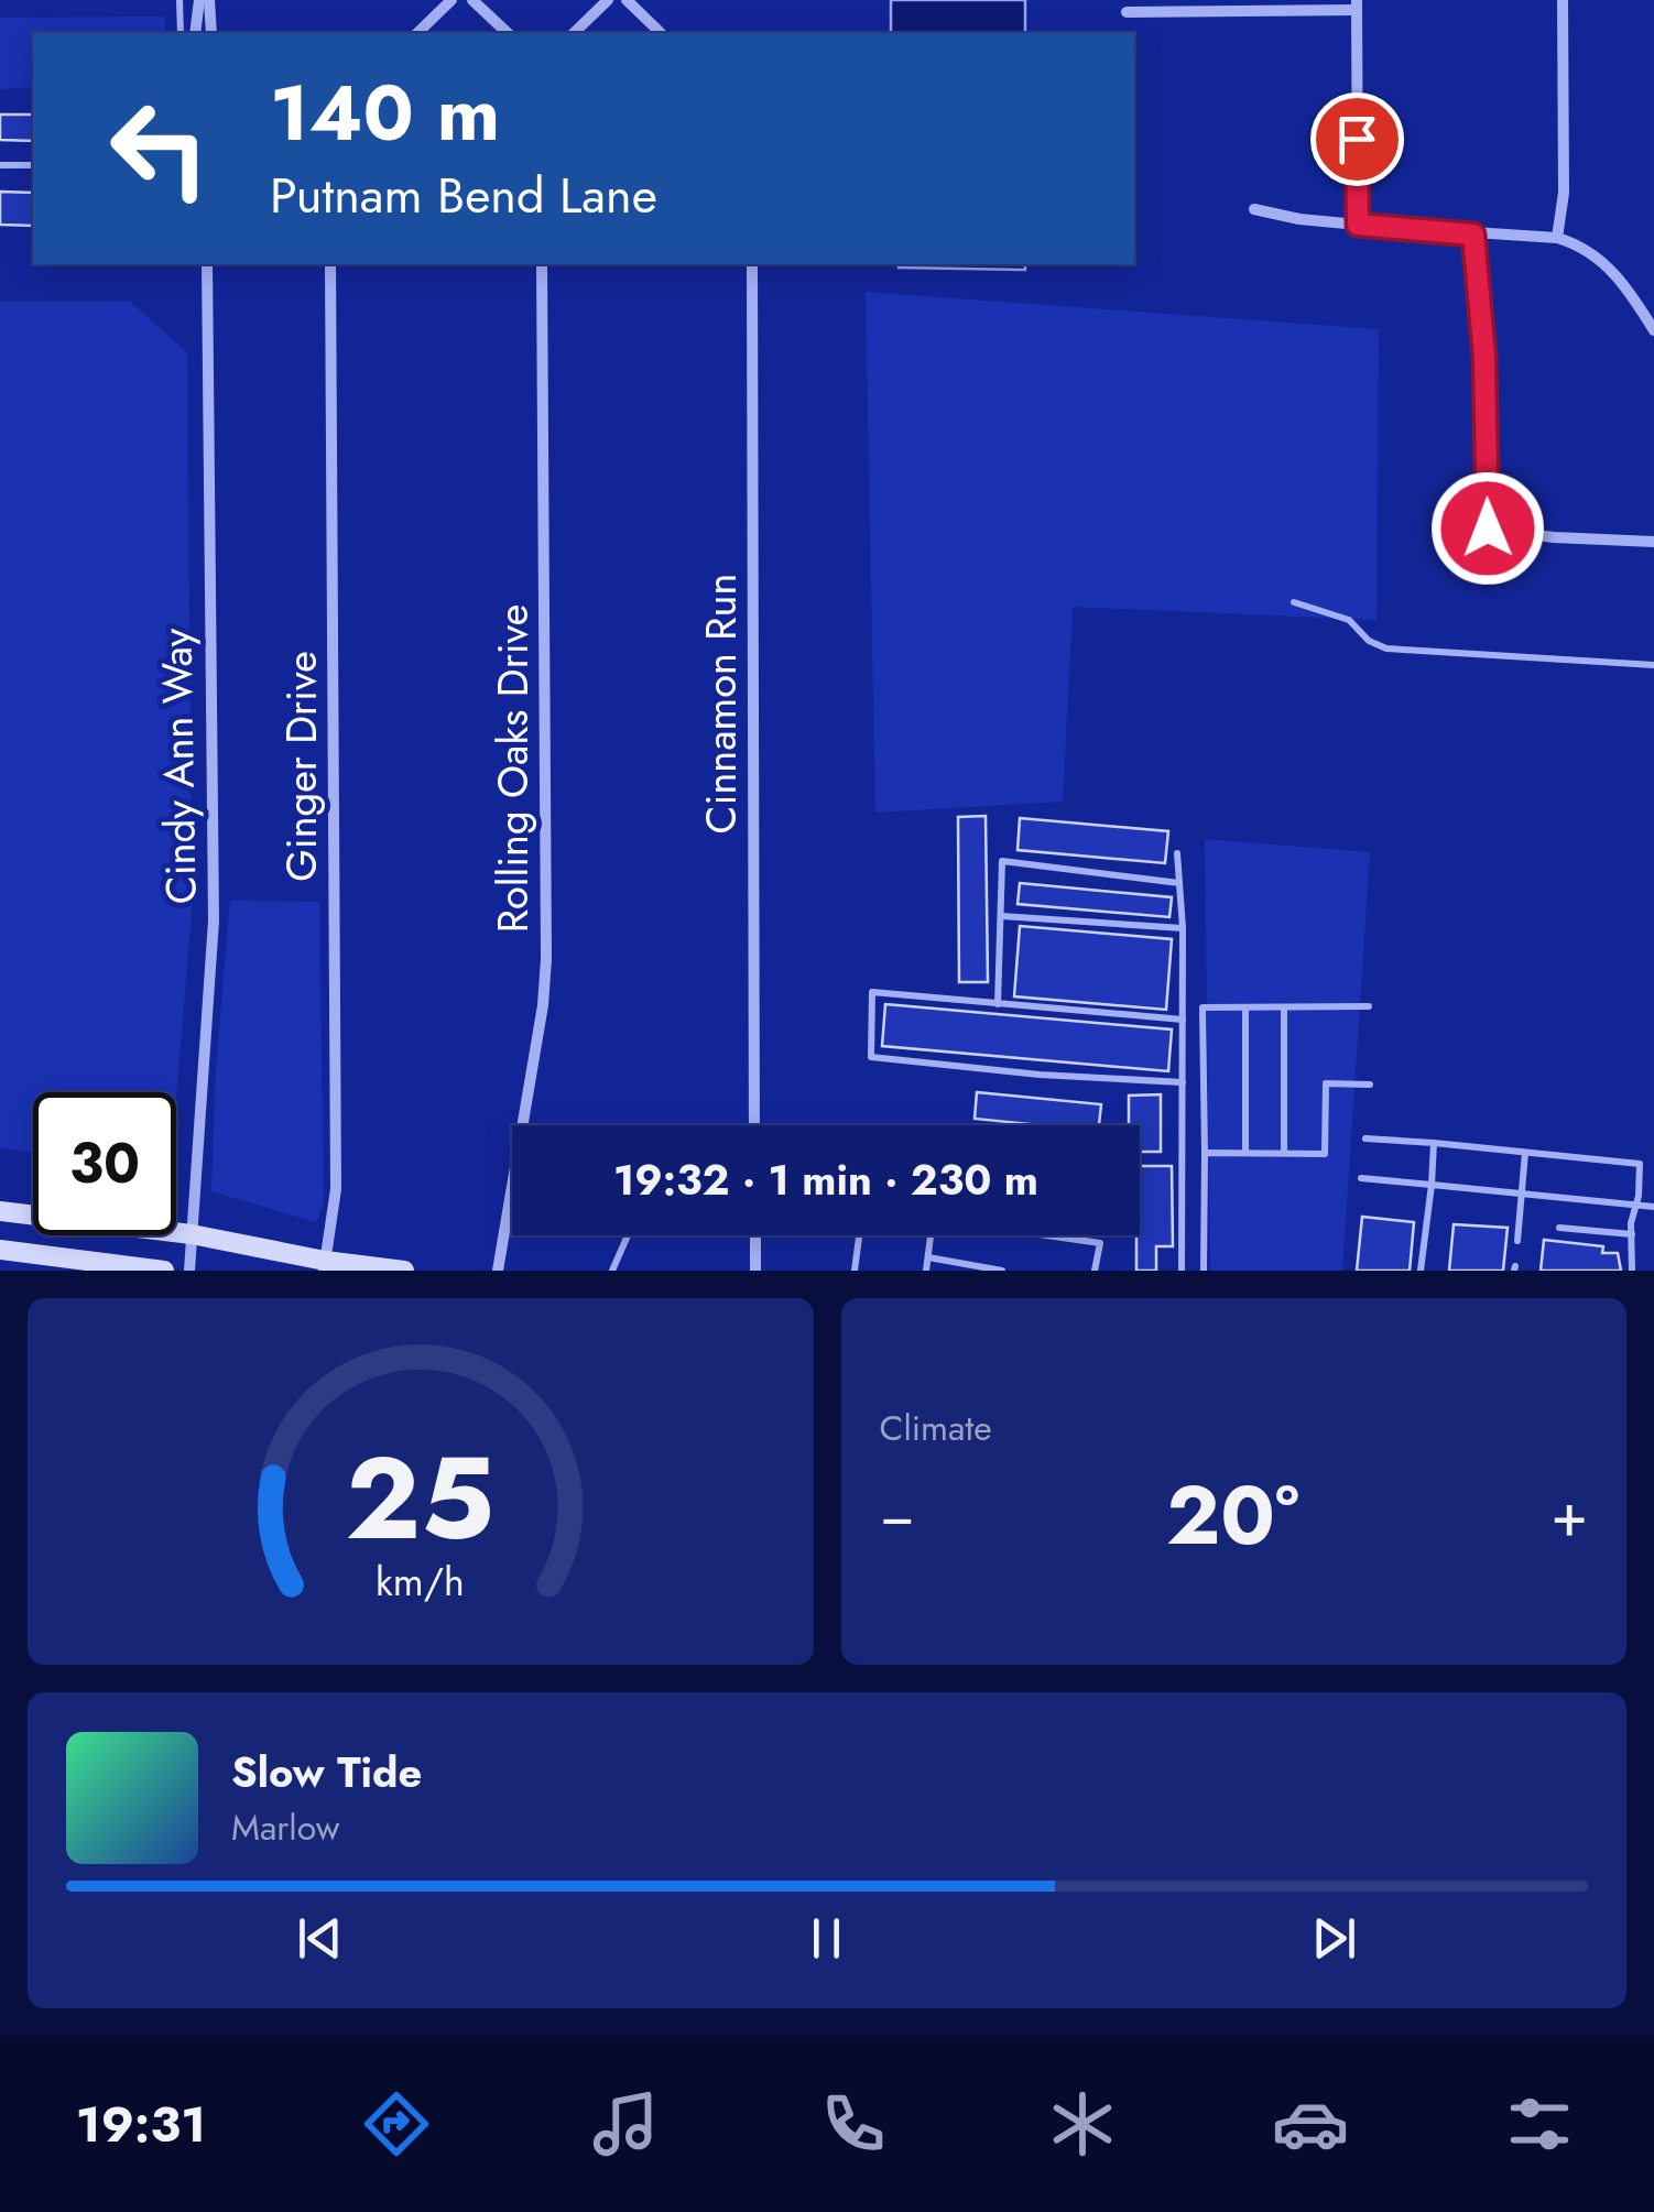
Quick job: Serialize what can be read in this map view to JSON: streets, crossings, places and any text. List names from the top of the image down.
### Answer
{
  "streets": {
    "street": [
      "Cinnamon Run",
      "Cindy Ann Way",
      "Ginger Drive",
      "Rolling Oaks Drive"
    ]
  },
  "page": {
    "turn": ["140 m", "Putnam Bend Lane"],
    "limit": "30",
    "trip": "19:32 · 1 min · 230 m",
    "tile": "Climate",
    "heat": ["−", "20°", "+"],
    "song": ["Slow Tide", "Marlow"],
    "tabs": "19:31",
    "gauge": ["25", "km/h"]
  }
}
